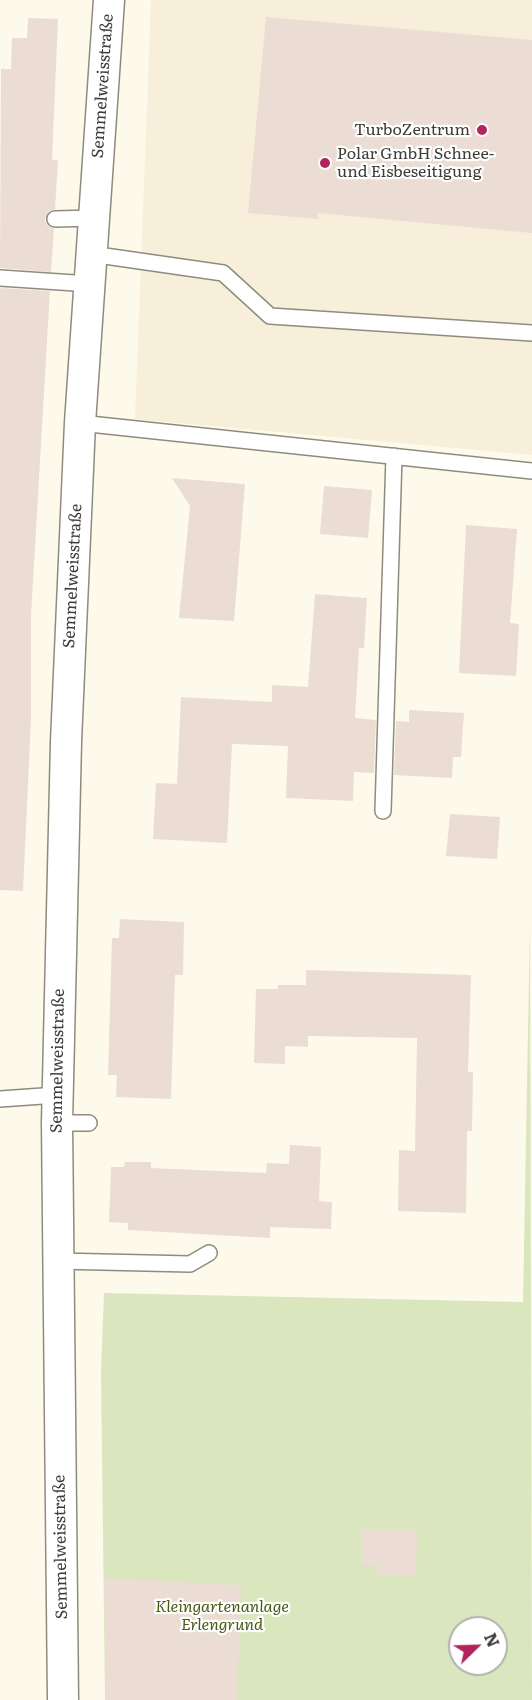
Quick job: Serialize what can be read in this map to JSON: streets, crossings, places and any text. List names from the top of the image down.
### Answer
{
  "streets": {
    "street": ["Semmelweisstraße"]
  },
  "parks": ["Kleingartenanlage Erlengrund"],
  "places": ["TurboZentrum", "Polar GmbH Schnee- und Eisbeseitigung"],
  "north": "top right"
}
